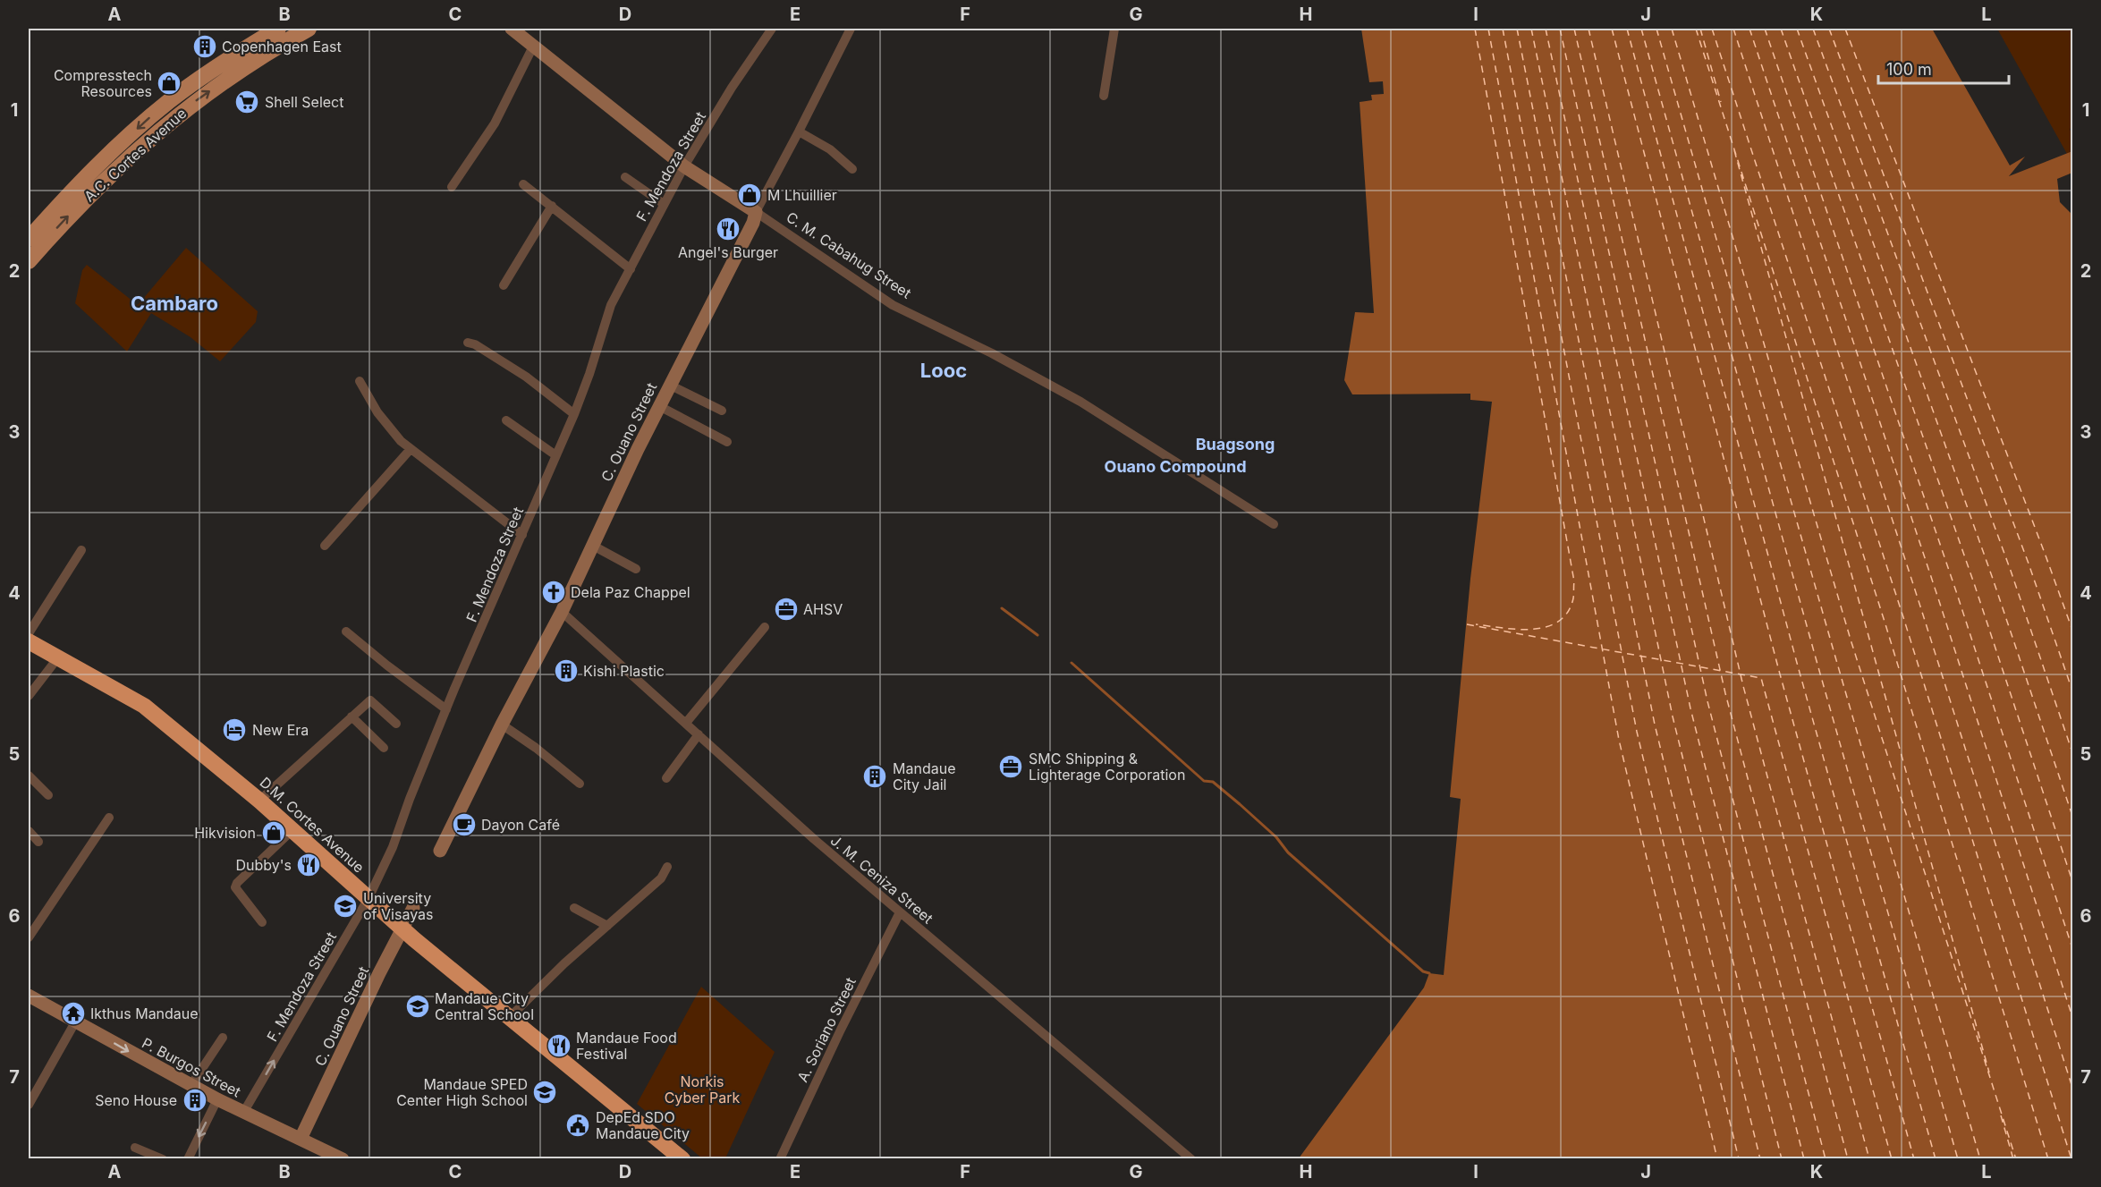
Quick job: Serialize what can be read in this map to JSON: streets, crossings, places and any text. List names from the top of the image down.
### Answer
{
  "streets": {
    "highway": ["D.M. Cortes Avenue"],
    "main road": ["A.C. Cortes Avenue"],
    "street": [
      "F. Mendoza Street",
      "C. M. Cabahug Street",
      "C. Ouano Street",
      "J. M. Ceniza Street",
      "A. Soriano Street",
      "P. Burgos Street"
    ]
  },
  "crossings": [
    ["F. Mendoza Street", "C. M. Cabahug Street"],
    ["F. Mendoza Street", "D.M. Cortes Avenue"],
    ["F. Mendoza Street", "P. Burgos Street"],
    ["C. M. Cabahug Street", "C. Ouano Street"],
    ["C. Ouano Street", "D.M. Cortes Avenue"],
    ["C. Ouano Street", "J. M. Ceniza Street"],
    ["C. Ouano Street", "P. Burgos Street"],
    ["J. M. Ceniza Street", "A. Soriano Street"]
  ],
  "one_way": ["P. Burgos Street"],
  "districts": [
    "Cambaro",
    "Looc",
    "Buagsong",
    "Ouano Compound"
  ],
  "parks": ["Norkis Cyber Park"],
  "places": {
    "building": [
      "Copenhagen East",
      "Kishi Plastic",
      "Mandaue City Jail",
      "Seno House"
    ],
    "shop": ["Compresstech Resources", "M Lhuillier", "Hikvision"],
    "supermarket": ["Shell Select"],
    "restaurant": ["Angel's Burger", "Dubby's", "Mandaue Food Festival"],
    "church": ["Dela Paz Chappel"],
    "office": ["AHSV", "SMC Shipping & Lighterage Corporation"],
    "hotel": ["New Era"],
    "cafe": ["Dayon Café"],
    "school or university": ["University of Visayas", "Mandaue City Central School", "Mandaue SPED Center High School"],
    "temple": ["Ikthus Mandaue"],
    "public building": ["DepEd SDO Mandaue City"]
  },
  "scale_bar": "100 m",
  "grid": {
    "columns": [
      "A",
      "B",
      "C",
      "D",
      "E",
      "F",
      "G",
      "H",
      "I",
      "J",
      "K",
      "L"
    ],
    "rows": [
      "1",
      "2",
      "3",
      "4",
      "5",
      "6",
      "7"
    ]
  }
}
